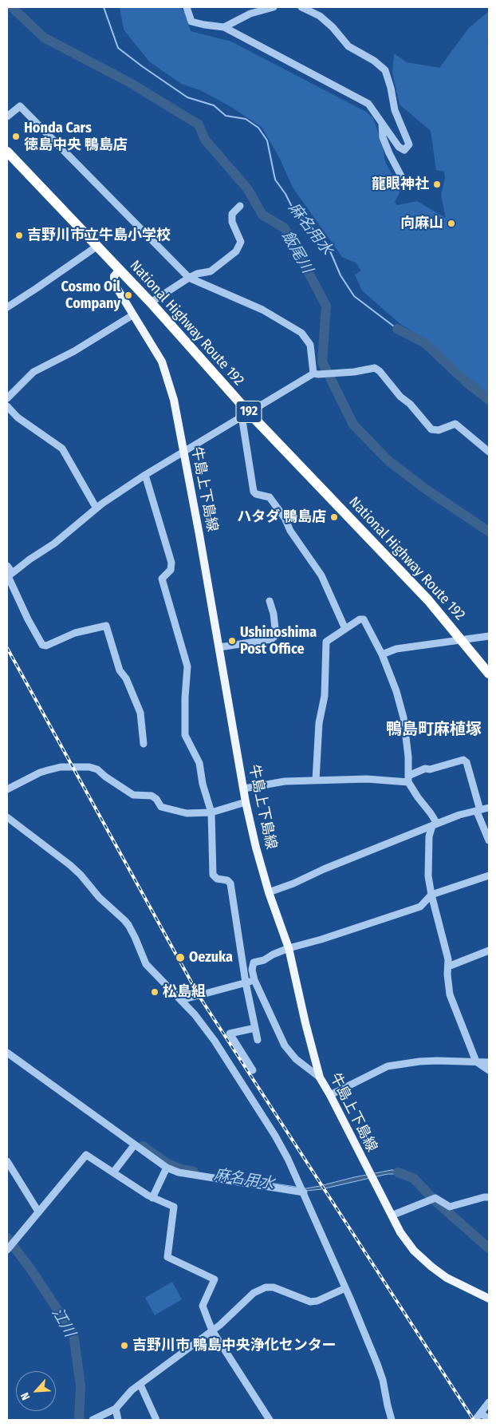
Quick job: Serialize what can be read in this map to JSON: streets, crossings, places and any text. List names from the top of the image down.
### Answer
{
  "streets": {
    "highway": ["National Highway Route 192", "192"],
    "main road": ["牛島上下島線"]
  },
  "crossings": [
    ["National Highway Route 192", "牛島上下島線"]
  ],
  "districts": ["鴨島町麻植塚"],
  "water": ["麻名用水", "飯尾川", "江川"],
  "places": [
    "Honda Cars 徳島中央 鴨島店",
    "龍眼神社",
    "向麻山",
    "吉野川市立牛島小学校",
    "Cosmo Oil Company",
    "ハタダ 鴨島店",
    "Ushinoshima Post Office",
    "Oezuka",
    "松島組",
    "吉野川市 鴨島中央浄化センター"
  ],
  "north": "bottom left"
}
